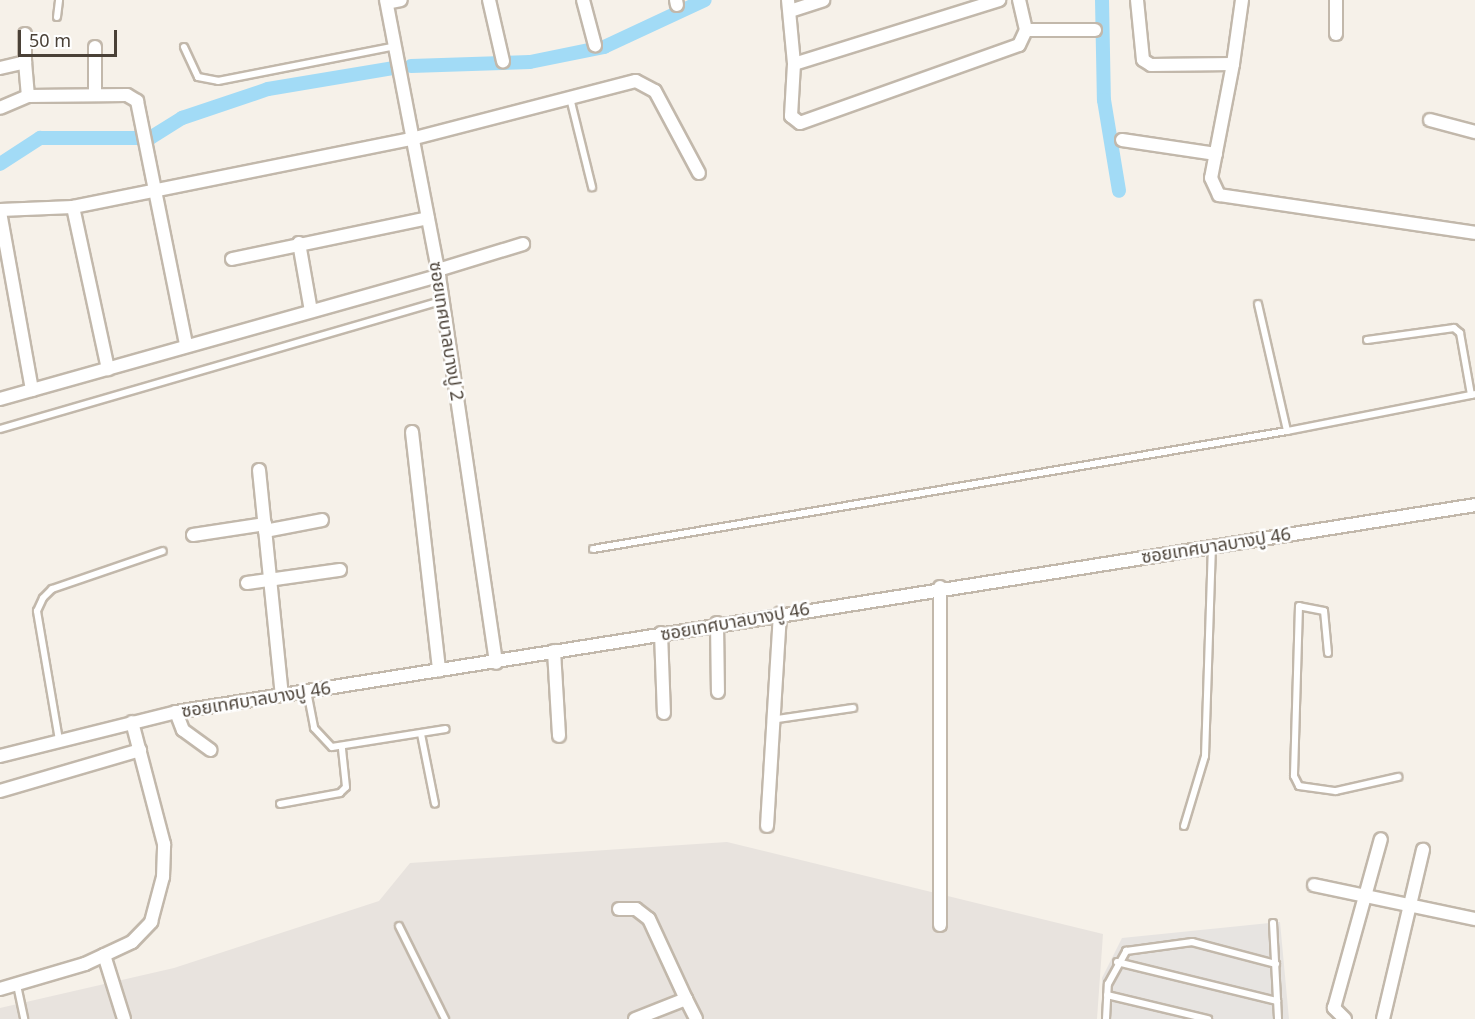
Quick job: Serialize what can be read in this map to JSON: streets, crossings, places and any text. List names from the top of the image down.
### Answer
{
  "streets": {
    "street": ["ซอยเทศบาลบางปู 2", "ซอยเทศบาลบางปู 46"]
  },
  "crossings": [
    ["ซอยเทศบาลบางปู 2", "ซอยเทศบาลบางปู 46"]
  ],
  "scale_bar": "50 m"
}
